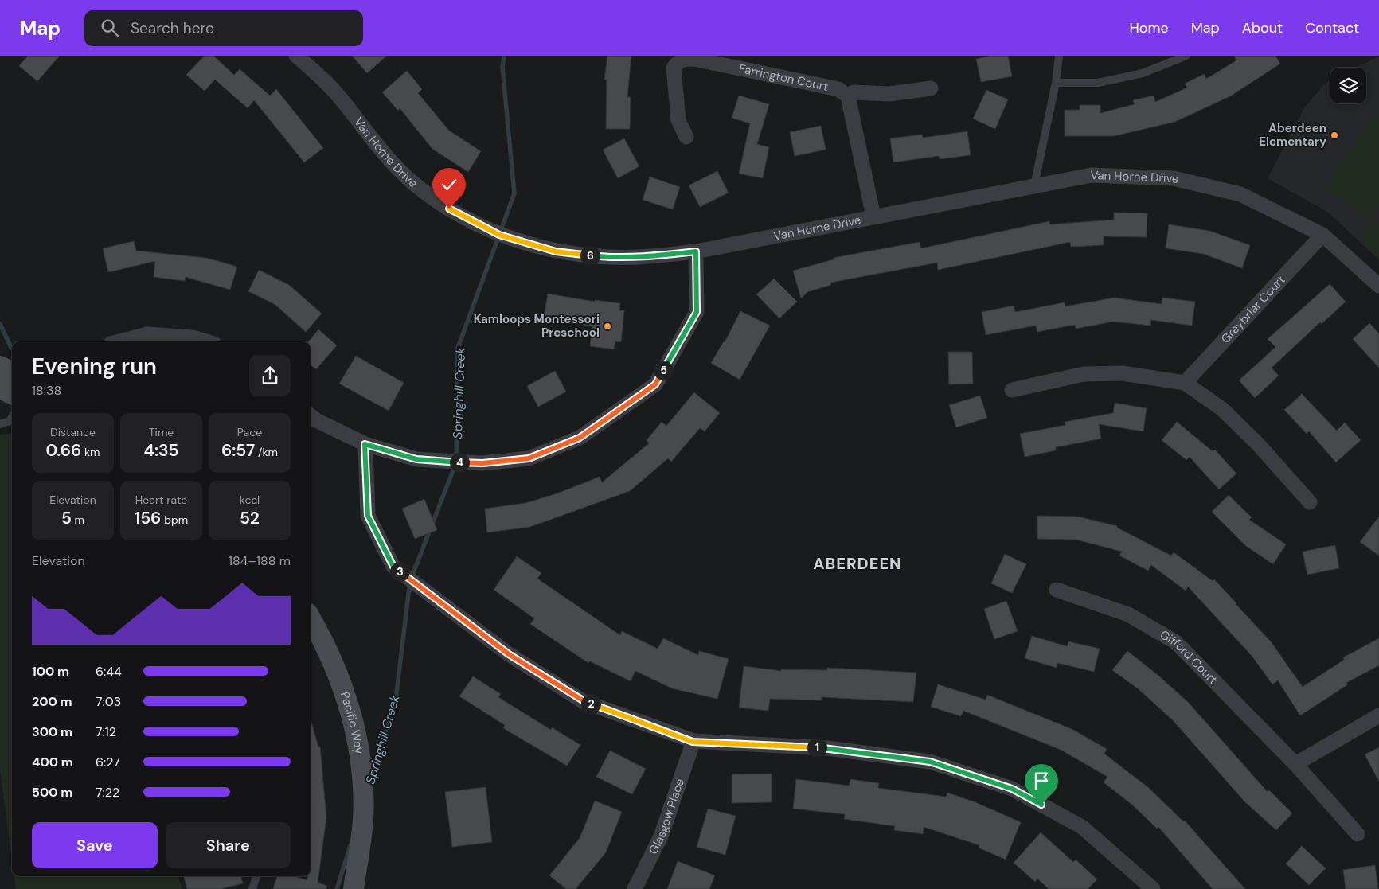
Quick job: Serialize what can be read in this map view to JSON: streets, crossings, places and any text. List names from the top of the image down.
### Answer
{
  "streets": {
    "main road": ["Pacific Way"],
    "street": [
      "Farrington Court",
      "Van Horne Drive",
      "Greybriar Court",
      "Gifford Court",
      "Glasgow Place"
    ]
  },
  "crossings": [
    ["Van Horne Drive", "Greybriar Court"]
  ],
  "districts": ["ABERDEEN"],
  "water": ["Springhill Creek"],
  "places": ["Aberdeen Elementary", "Kamloops Montessori Preschool"],
  "page": {
    "header": "Map",
    "search": "Search here",
    "nav": [
      "Home",
      "Map",
      "About",
      "Contact"
    ],
    "pins": [
      "6",
      "5",
      "4",
      "3",
      "2",
      "1"
    ],
    "heading": ["Evening run", "18:38"],
    "stats": [
      ["Distance", "0.66 km"],
      ["Time", "4:35"],
      ["Pace", "6:57 /km"],
      ["Elevation", "5 m"],
      ["Heart rate", "156 bpm"],
      ["kcal", "52"]
    ],
    "chart": ["Elevation", "184–188 m"],
    "list": [
      {
        "name": "100 m",
        "note": "6:44"
      },
      {
        "name": "200 m",
        "note": "7:03"
      },
      {
        "name": "300 m",
        "note": "7:12"
      },
      {
        "name": "400 m",
        "note": "6:27"
      },
      {
        "name": "500 m",
        "note": "7:22"
      }
    ],
    "buttons": ["Save", "Share"]
  }
}
